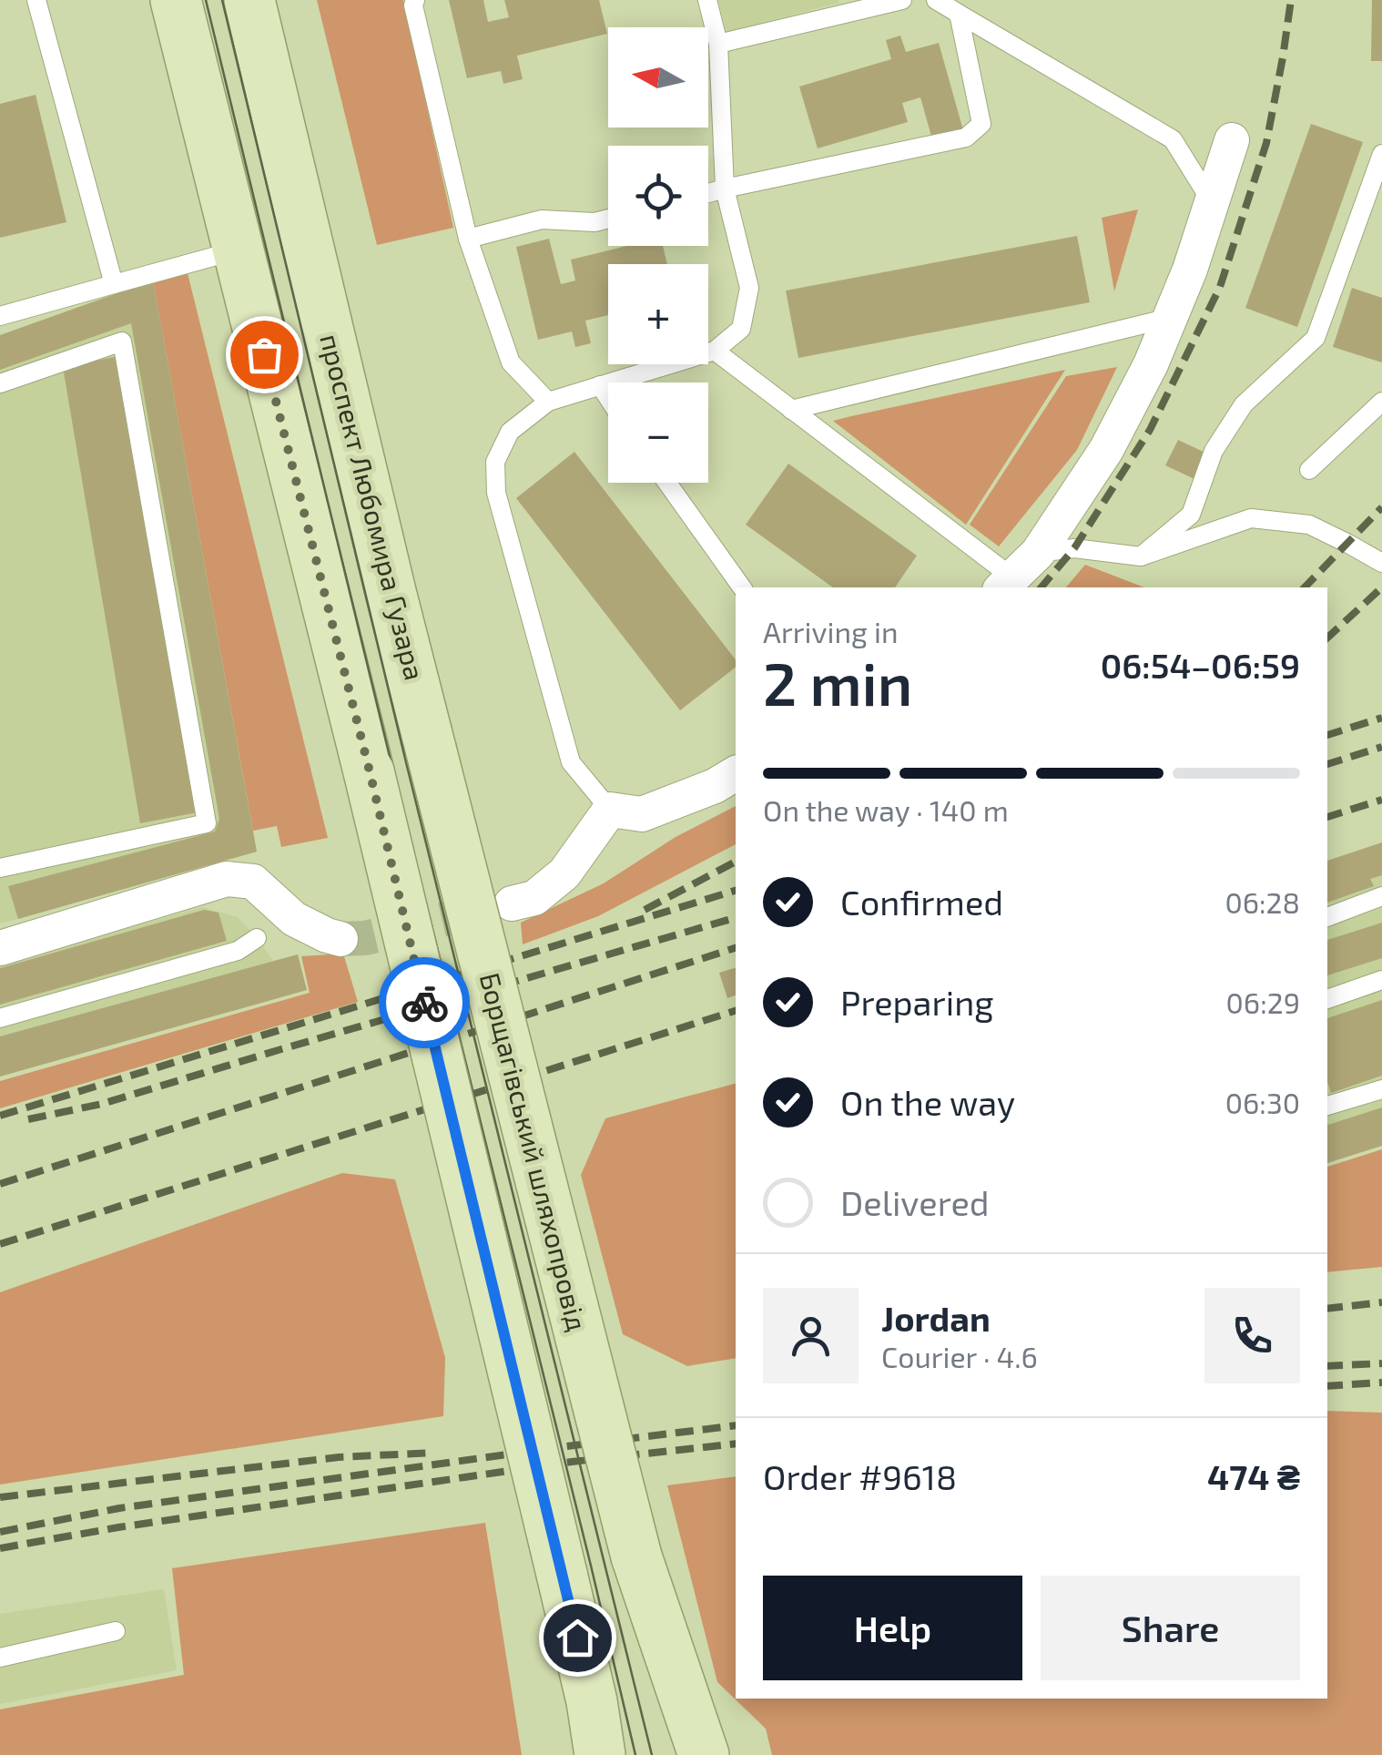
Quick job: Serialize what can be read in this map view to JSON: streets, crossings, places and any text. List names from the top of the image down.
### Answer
{
  "streets": {
    "main road": ["проспект Любомира Гузара", "Борщагівський шляхопровід"]
  },
  "crossings": [
    ["проспект Любомира Гузара", "Борщагівський шляхопровід"]
  ],
  "north": "left",
  "page": {
    "map_buttons": ["+", "−"],
    "heading": ["2 min", "Arriving in", "06:54–06:59"],
    "panel": [
      "Jordan",
      "Courier · 4.6",
      "Order #9618",
      "474 ₴"
    ],
    "bar": "On the way · 140 m",
    "list": [
      ["Confirmed", "06:28"],
      ["Preparing", "06:29"],
      ["On the way", "06:30"],
      "Delivered"
    ],
    "buttons": ["Help", "Share"]
  }
}
